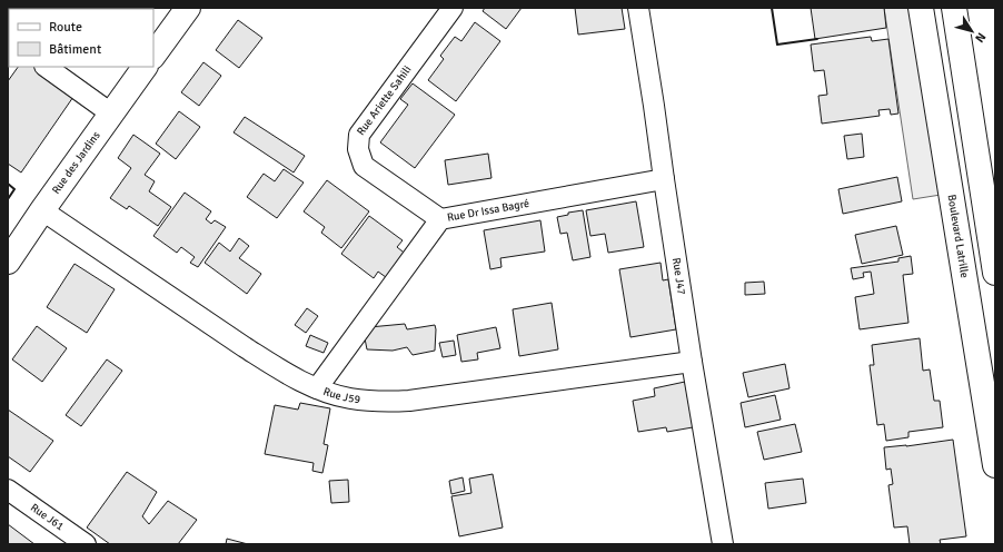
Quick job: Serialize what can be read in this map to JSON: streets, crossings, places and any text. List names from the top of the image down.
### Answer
{
  "streets": {
    "main road": ["Rue des Jardins", "Boulevard Latrille"],
    "street": [
      "Rue Ariette Sahili",
      "Rue Dr Issa Bagré",
      "Rue J47",
      "Rue J59",
      "Rue J61"
    ]
  },
  "crossings": [
    ["Rue Ariette Sahili", "Rue Dr Issa Bagré"],
    ["Rue des Jardins", "Rue J59"],
    ["Rue Dr Issa Bagré", "Rue J47"],
    ["Rue Dr Issa Bagré", "Rue J59"],
    ["Rue J47", "Rue J59"]
  ],
  "legend": ["Route", "Bâtiment"],
  "north": "bottom right"
}
